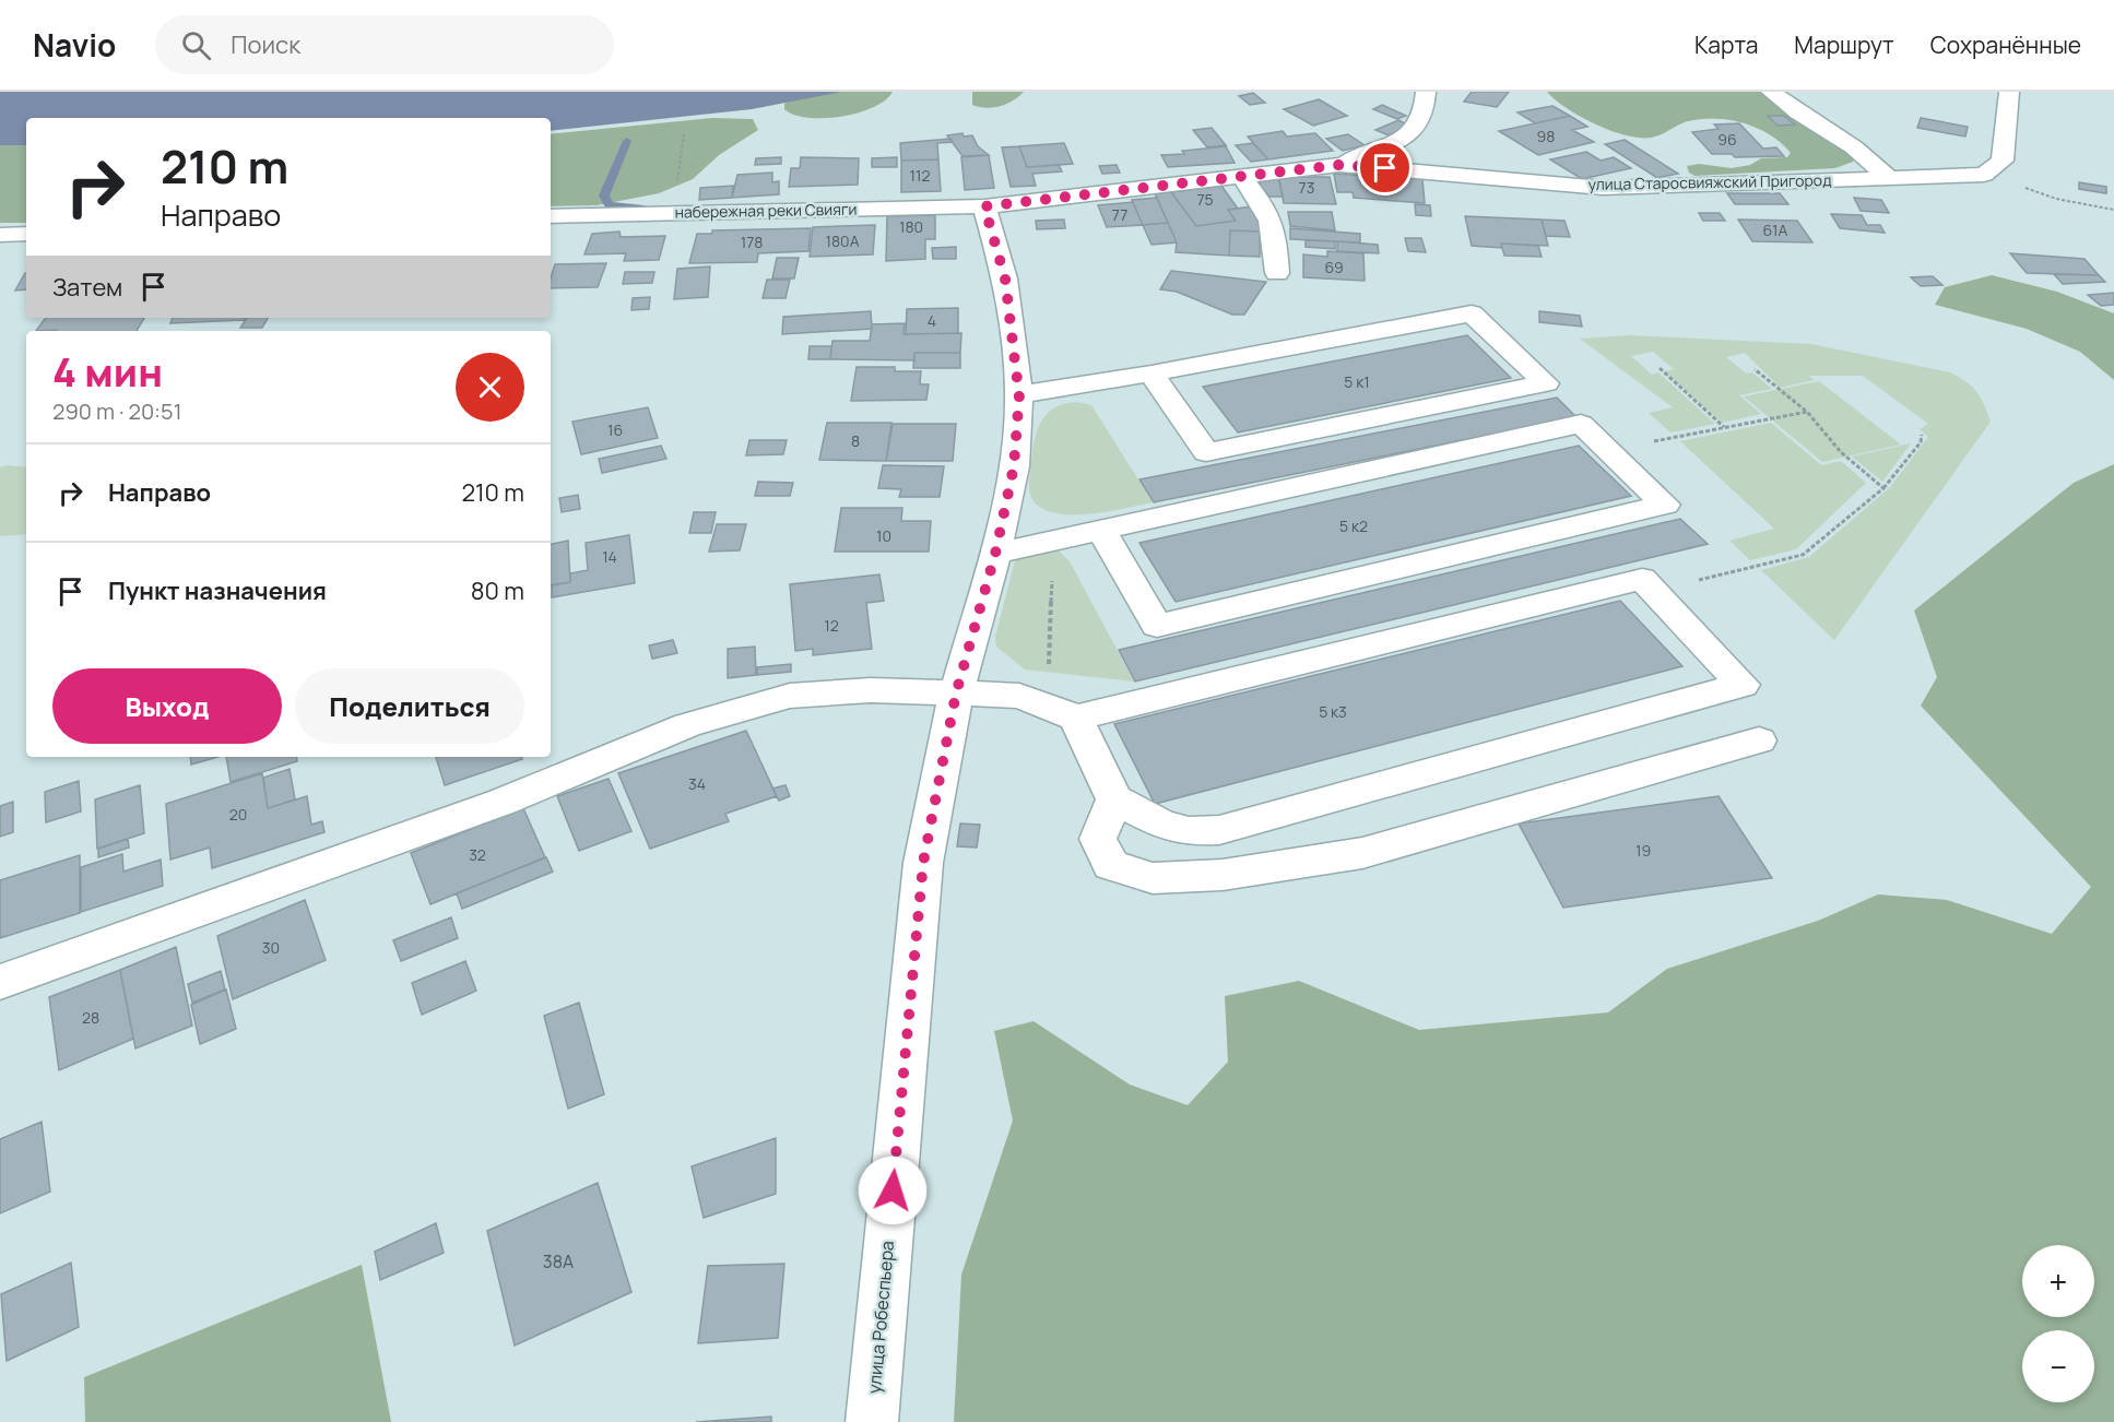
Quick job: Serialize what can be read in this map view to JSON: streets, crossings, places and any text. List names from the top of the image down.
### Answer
{
  "streets": {
    "street": ["улица Старосвияжский Пригород", "набережная реки Свияги", "улица Робеспьера"]
  },
  "crossings": [
    ["улица Старосвияжский Пригород", "набережная реки Свияги"],
    ["улица Старосвияжский Пригород", "улица Робеспьера"],
    ["набережная реки Свияги", "улица Робеспьера"]
  ],
  "house_numbers": [
    "98",
    "96",
    "112",
    "73",
    "75",
    "77",
    "180",
    "61А",
    "180А",
    "178",
    "69",
    "4",
    "5 к1",
    "16",
    "8",
    "5 к2",
    "10",
    "14",
    "12",
    "5 к3",
    "34",
    "20",
    "19",
    "32",
    "30",
    "28",
    "38А"
  ],
  "page": {
    "header": "Navio",
    "search": "Поиск",
    "nav": ["Карта", "Маршрут", "Сохранённые"],
    "turn": ["210 m", "Направо"],
    "then": "Затем",
    "heading": ["4 мин", "290 m · 20:51"],
    "list": [
      {
        "name": "Направо",
        "value": "210 m"
      },
      {
        "name": "Пункт назначения",
        "value": "80 m"
      }
    ],
    "buttons": ["Выход", "Поделиться"],
    "map_buttons": ["+", "−"]
  }
}
